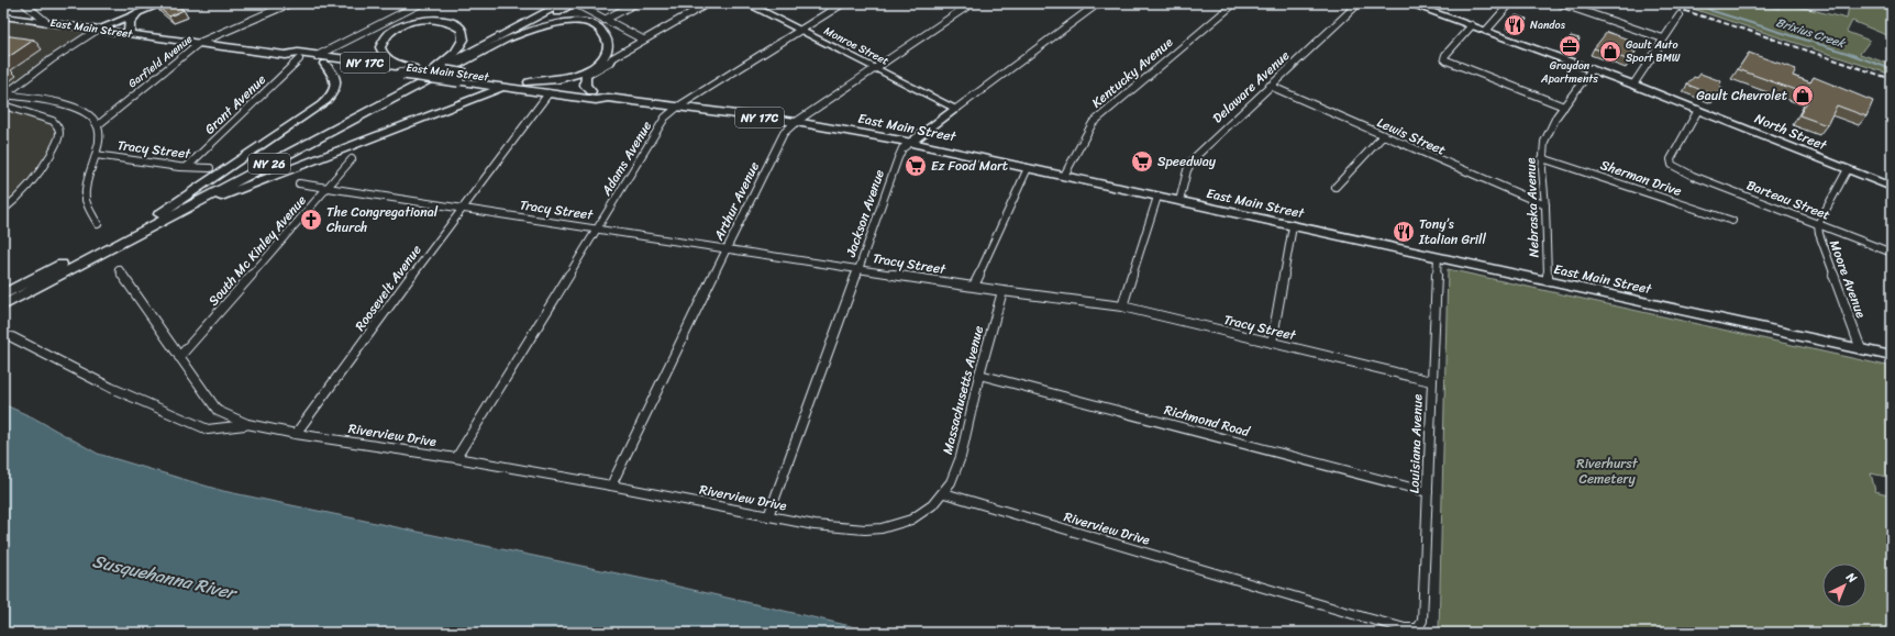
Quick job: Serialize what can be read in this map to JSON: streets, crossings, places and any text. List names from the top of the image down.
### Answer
{
  "streets": {
    "main road": ["East Main Street", "NY 17C", "NY 26"],
    "street": [
      "Monroe Street",
      "Garfield Avenue",
      "Kentucky Avenue",
      "Delaware Avenue",
      "Grant Avenue",
      "North Street",
      "Lewis Street",
      "Tracy Street",
      "Adams Avenue",
      "Sherman Drive",
      "Barteau Street",
      "Arthur Avenue",
      "Nebraska Avenue",
      "Jackson Avenue",
      "South Mc Kinley Avenue",
      "Moore Avenue",
      "Roosevelt Avenue",
      "Massachusetts Avenue",
      "Richmond Road",
      "Riverview Drive",
      "Louisiana Avenue"
    ]
  },
  "crossings": [
    ["East Main Street", "Garfield Avenue"],
    ["East Main Street", "Kentucky Avenue"],
    ["East Main Street", "Delaware Avenue"],
    ["East Main Street", "Grant Avenue"],
    ["East Main Street", "Adams Avenue"],
    ["East Main Street", "NY 26"],
    ["East Main Street", "Arthur Avenue"],
    ["East Main Street", "Nebraska Avenue"],
    ["East Main Street", "Jackson Avenue"],
    ["East Main Street", "Moore Avenue"],
    ["East Main Street", "Roosevelt Avenue"],
    ["East Main Street", "Louisiana Avenue"],
    ["Monroe Street", "Adams Avenue"],
    ["Monroe Street", "Arthur Avenue"],
    ["Monroe Street", "Jackson Avenue"],
    ["Delaware Avenue", "Lewis Street"],
    ["Grant Avenue", "Tracy Street"],
    ["North Street", "Barteau Street"],
    ["North Street", "Nebraska Avenue"],
    ["Lewis Street", "Nebraska Avenue"],
    ["Tracy Street", "Adams Avenue"],
    ["Tracy Street", "Arthur Avenue"],
    ["Tracy Street", "Jackson Avenue"],
    ["Tracy Street", "South Mc Kinley Avenue"],
    ["Tracy Street", "Roosevelt Avenue"],
    ["Tracy Street", "Massachusetts Avenue"],
    ["Tracy Street", "Louisiana Avenue"],
    ["Adams Avenue", "Riverview Drive"],
    ["Sherman Drive", "Nebraska Avenue"],
    ["Barteau Street", "Moore Avenue"],
    ["Arthur Avenue", "Riverview Drive"],
    ["Jackson Avenue", "Riverview Drive"],
    ["South Mc Kinley Avenue", "Riverview Drive"],
    ["Roosevelt Avenue", "Riverview Drive"],
    ["Massachusetts Avenue", "Richmond Road"],
    ["Massachusetts Avenue", "Riverview Drive"],
    ["Richmond Road", "Louisiana Avenue"],
    ["Riverview Drive", "Louisiana Avenue"]
  ],
  "water": ["Brixius Creek", "Susquehanna River"],
  "parks": ["Riverhurst Cemetery"],
  "places": {
    "restaurant": ["Nandos", "Tony’s Italian Grill"],
    "office": ["Graydon Apartments"],
    "shop": ["Gault Auto Sport BMW", "Gault Chevrolet"],
    "supermarket": ["Speedway", "Ez Food Mart"],
    "church": ["The Congregational Church"]
  },
  "north": "top right"
}
